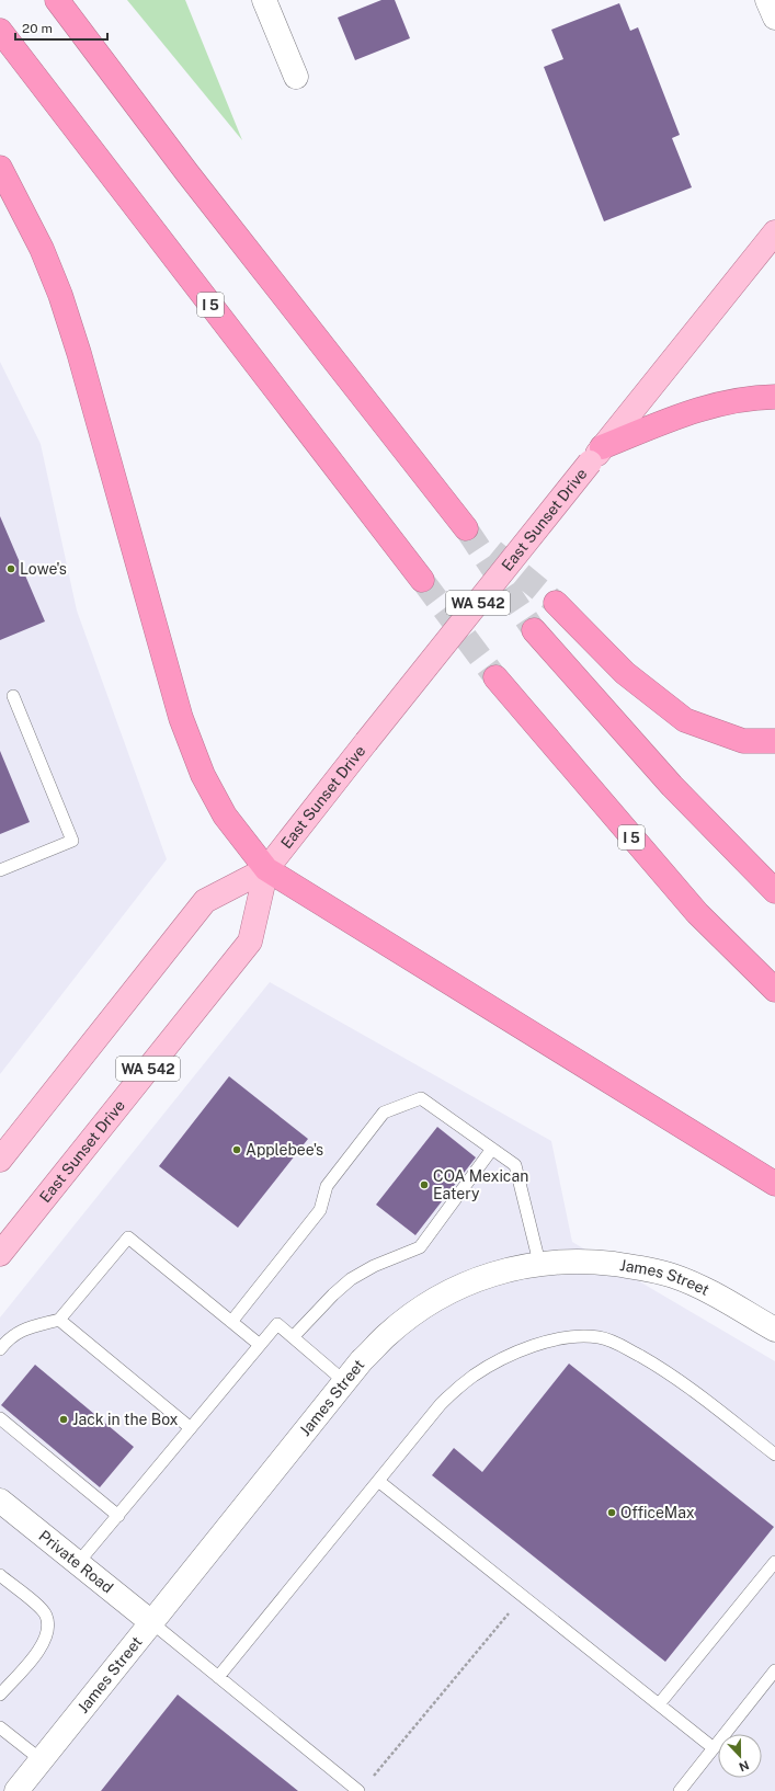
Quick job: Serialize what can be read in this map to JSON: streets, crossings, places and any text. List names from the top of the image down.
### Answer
{
  "streets": {
    "highway": ["I 5"],
    "main road": ["East Sunset Drive", "WA 542"],
    "street": ["James Street", "Private Road"]
  },
  "crossings": [
    ["James Street", "Private Road"]
  ],
  "places": [
    "Lowe's",
    "Applebee's",
    "COA Mexican Eatery",
    "Jack in the Box",
    "OfficeMax"
  ],
  "scale_bar": "20 m",
  "north": "bottom"
}
